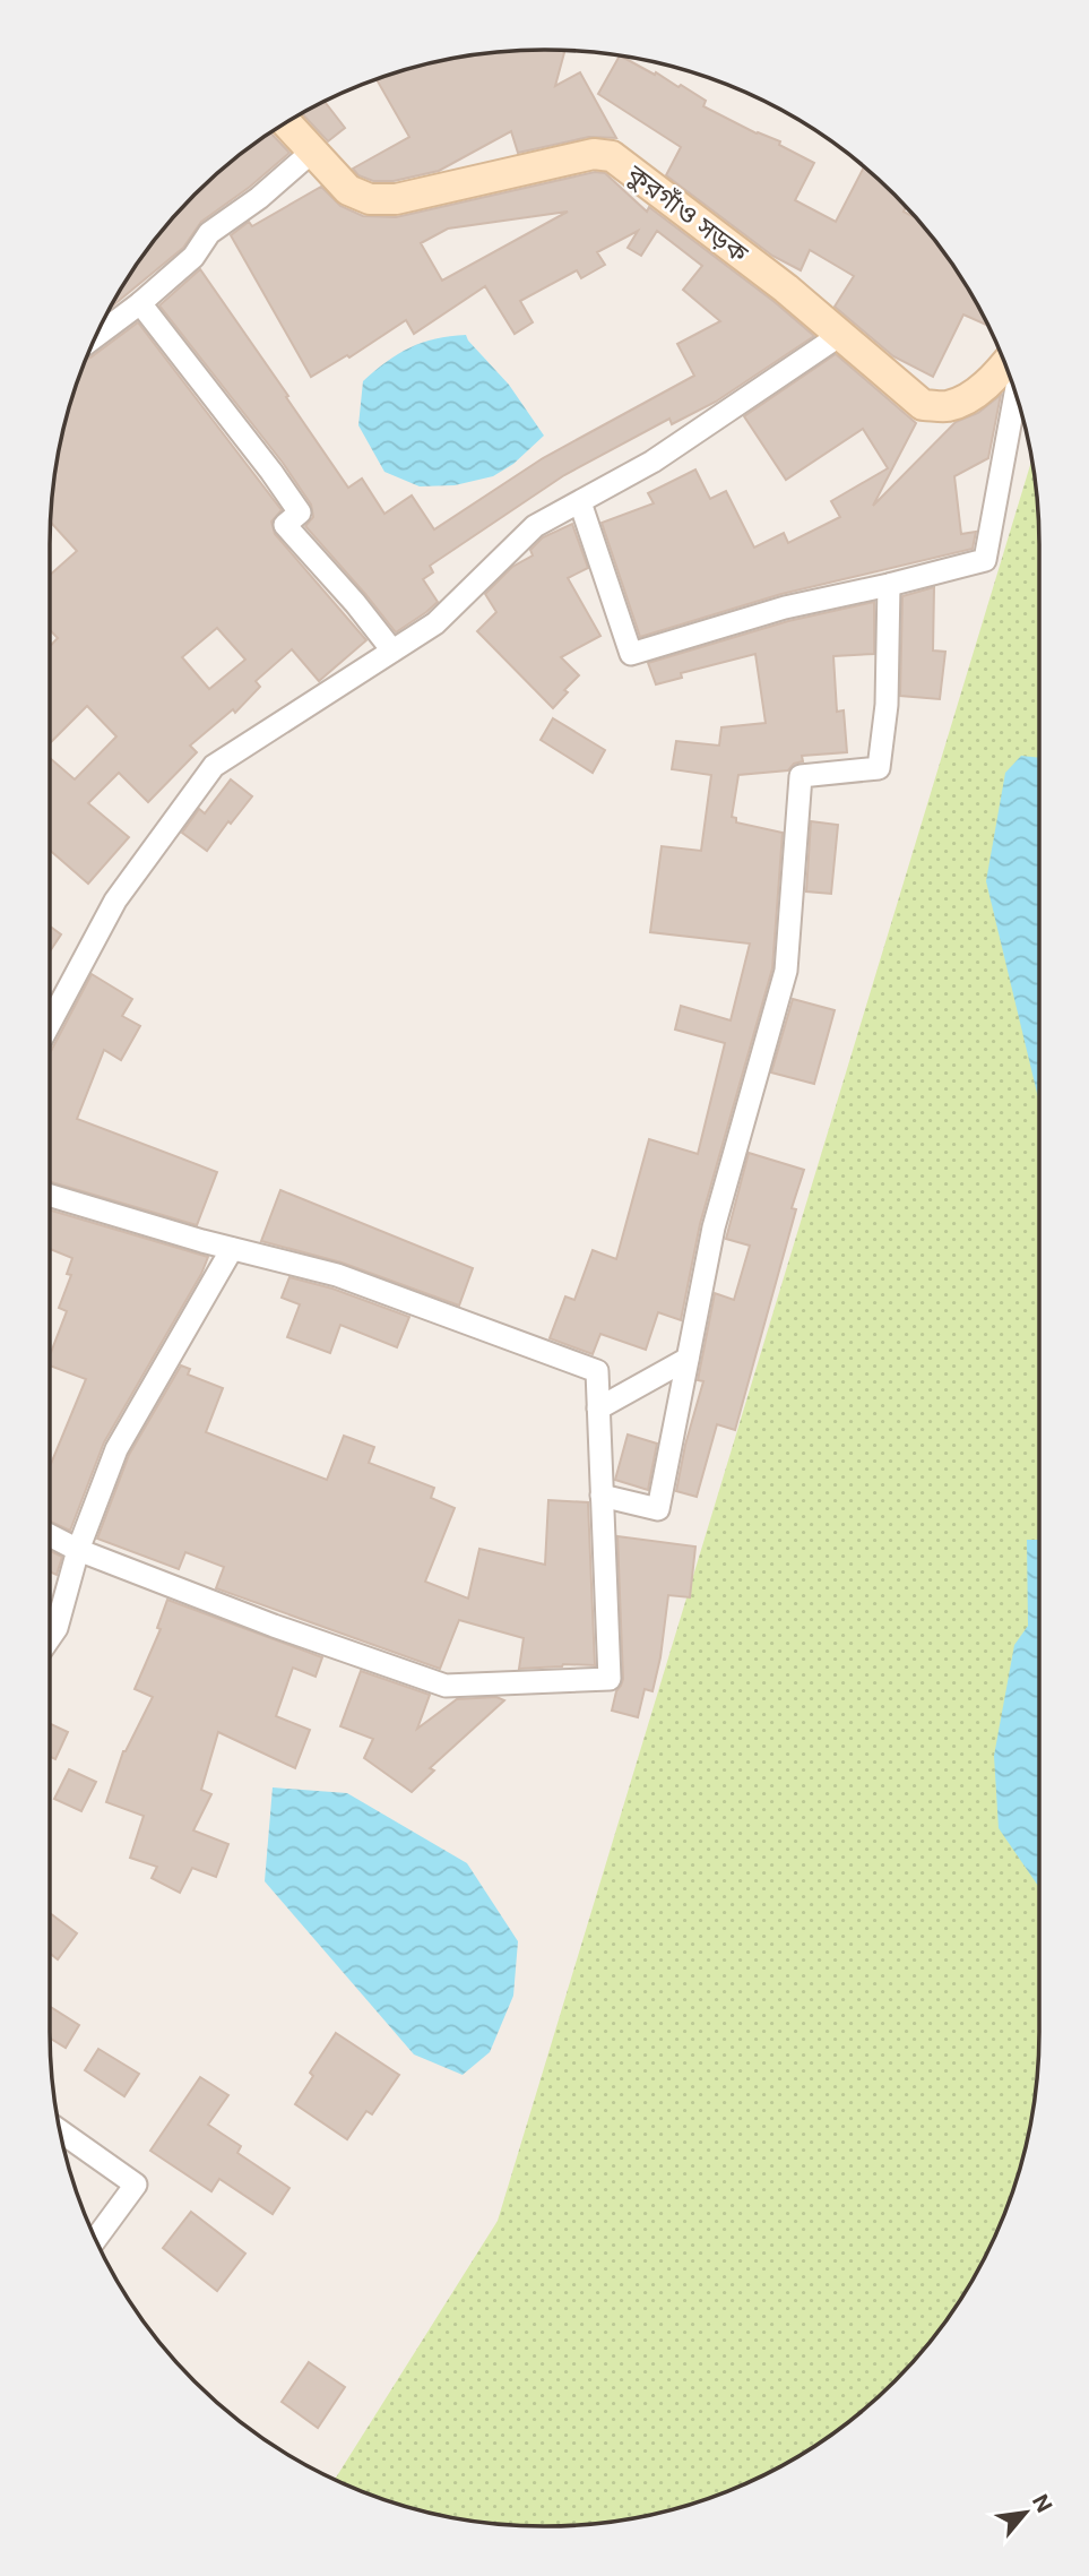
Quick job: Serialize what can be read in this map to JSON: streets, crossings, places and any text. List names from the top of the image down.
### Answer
{
  "streets": {
    "street": ["কুরগাঁও সড়ক"]
  },
  "north": "top right"
}
